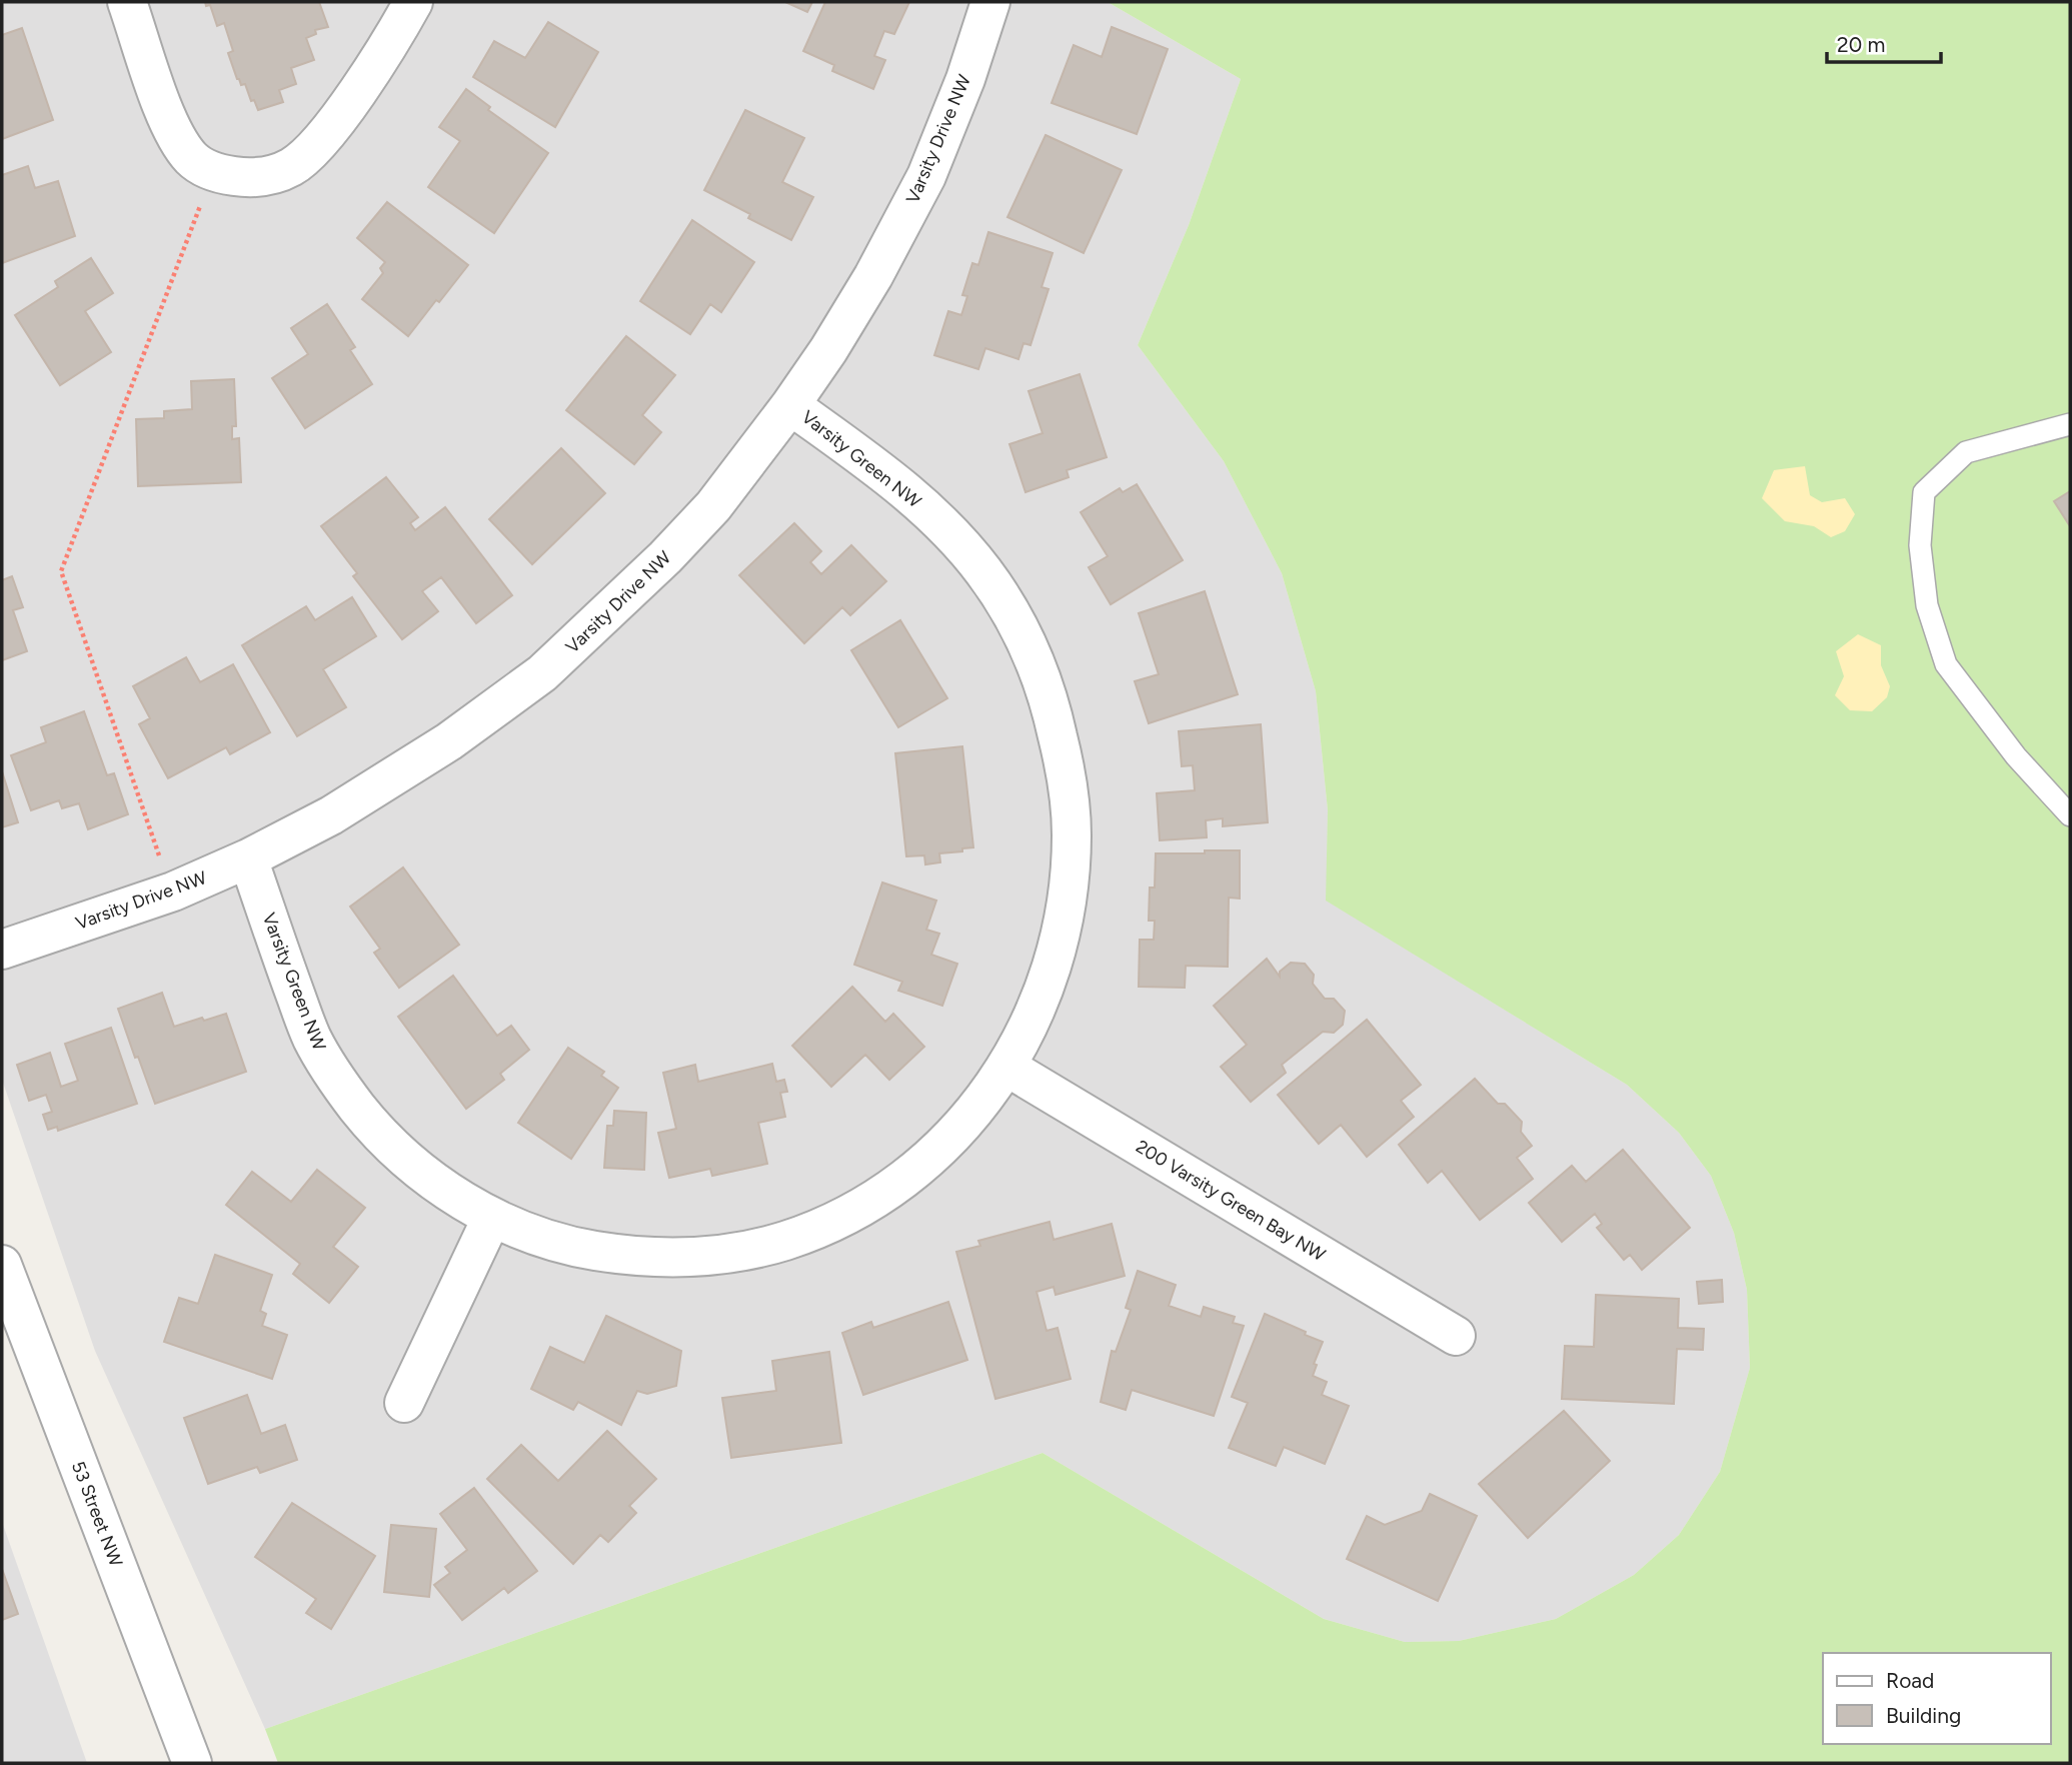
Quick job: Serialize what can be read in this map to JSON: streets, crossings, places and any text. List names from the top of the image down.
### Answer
{
  "streets": {
    "street": [
      "Varsity Drive NW",
      "Varsity Green NW",
      "200 Varsity Green Bay NW",
      "53 Street NW"
    ]
  },
  "crossings": [
    ["Varsity Drive NW", "Varsity Green NW"],
    ["Varsity Green NW", "200 Varsity Green Bay NW"]
  ],
  "legend": ["Road", "Building"],
  "scale_bar": "20 m"
}
